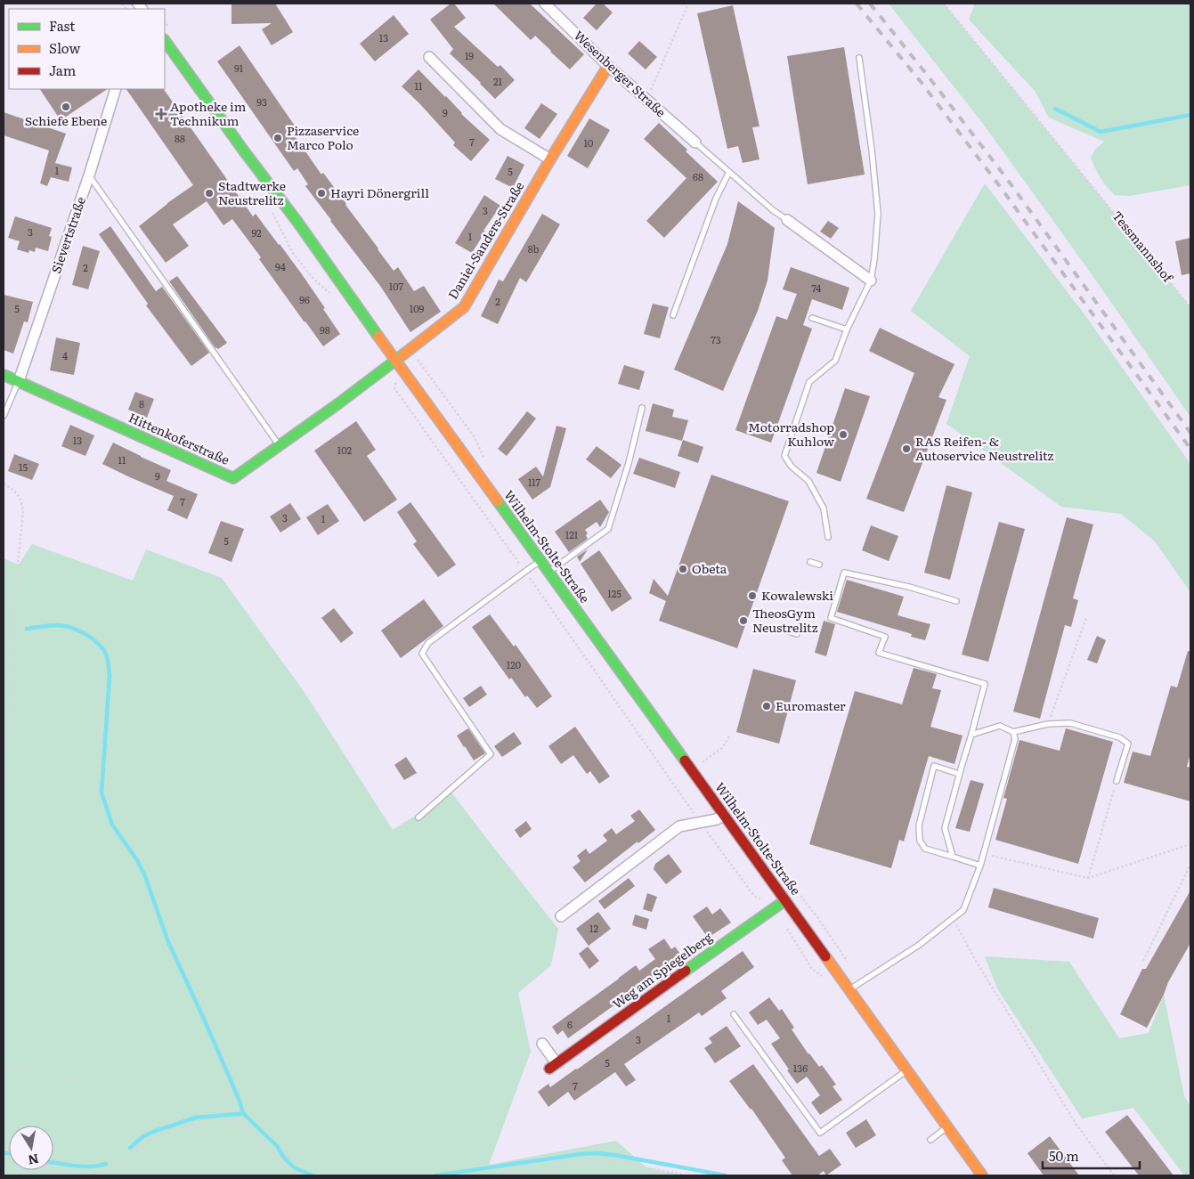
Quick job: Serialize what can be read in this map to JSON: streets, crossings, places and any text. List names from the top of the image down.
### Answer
{
  "streets": {
    "street": [
      "Wesenberger Straße",
      "Sievertstraße",
      "Daniel-Sanders-Straße",
      "Hittenkoferstraße",
      "Wilhelm-Stolte-Straße",
      "Weg am Spiegelberg"
    ],
    "path": ["Tessmannshof"]
  },
  "crossings": [
    ["Wesenberger Straße", "Daniel-Sanders-Straße"],
    ["Sievertstraße", "Hittenkoferstraße"],
    ["Daniel-Sanders-Straße", "Hittenkoferstraße"],
    ["Daniel-Sanders-Straße", "Wilhelm-Stolte-Straße"],
    ["Hittenkoferstraße", "Wilhelm-Stolte-Straße"],
    ["Wilhelm-Stolte-Straße", "Weg am Spiegelberg"]
  ],
  "places": {
    "other": [
      "Schiefe Ebene",
      "Pizzaservice Marco Polo",
      "Stadtwerke Neustrelitz",
      "Hayri Dönergrill",
      "Motorradshop Kuhlow",
      "RAS Reifen- & Autoservice Neustrelitz",
      "Obeta",
      "Kowalewski",
      "TheosGym Neustrelitz",
      "Euromaster"
    ],
    "health": ["Apotheke im Technikum"]
  },
  "house_numbers": [
    "13",
    "19",
    "91",
    "21",
    "11",
    "93",
    "9",
    "88",
    "7",
    "10",
    "1",
    "5",
    "68",
    "3",
    "3",
    "92",
    "1",
    "8b",
    "94",
    "2",
    "107",
    "74",
    "96",
    "2",
    "5",
    "109",
    "98",
    "73",
    "4",
    "8",
    "13",
    "102",
    "11",
    "15",
    "9",
    "117",
    "7",
    "3",
    "1",
    "121",
    "5",
    "125",
    "120",
    "12",
    "1",
    "6",
    "3",
    "5",
    "136",
    "7"
  ],
  "legend": ["Fast", "Slow", "Jam"],
  "scale_bar": "50 m",
  "north": "bottom"
}
